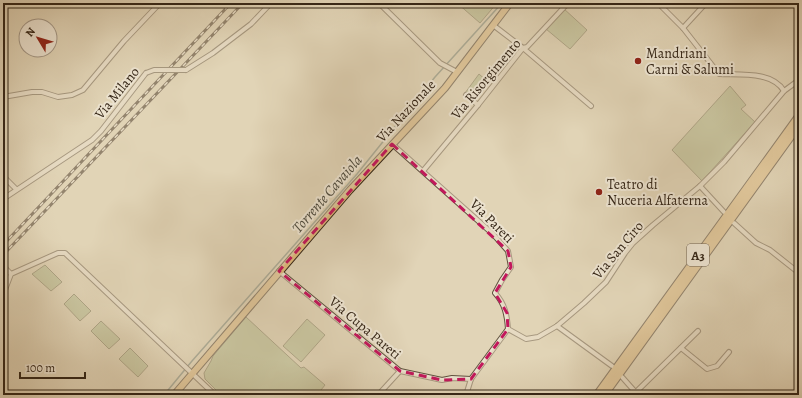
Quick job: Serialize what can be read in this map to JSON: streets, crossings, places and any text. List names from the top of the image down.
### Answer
{
  "streets": {
    "highway": ["A3"],
    "main road": ["Via Nazionale"],
    "street": [
      "Via Risorgimento",
      "Via Milano",
      "Via Pareti",
      "Via San Ciro",
      "Via Cupa Pareti"
    ]
  },
  "crossings": [
    ["Via Risorgimento", "Via Pareti"],
    ["Via Nazionale", "Via Pareti"],
    ["Via Nazionale", "Via Cupa Pareti"],
    ["Via Pareti", "Via San Ciro"]
  ],
  "water": ["Torrente Cavaiola"],
  "places": ["Mandriani Carni & Salumi", "Teatro di Nuceria Alfaterna"],
  "scale_bar": "100 m",
  "north": "top left"
}
